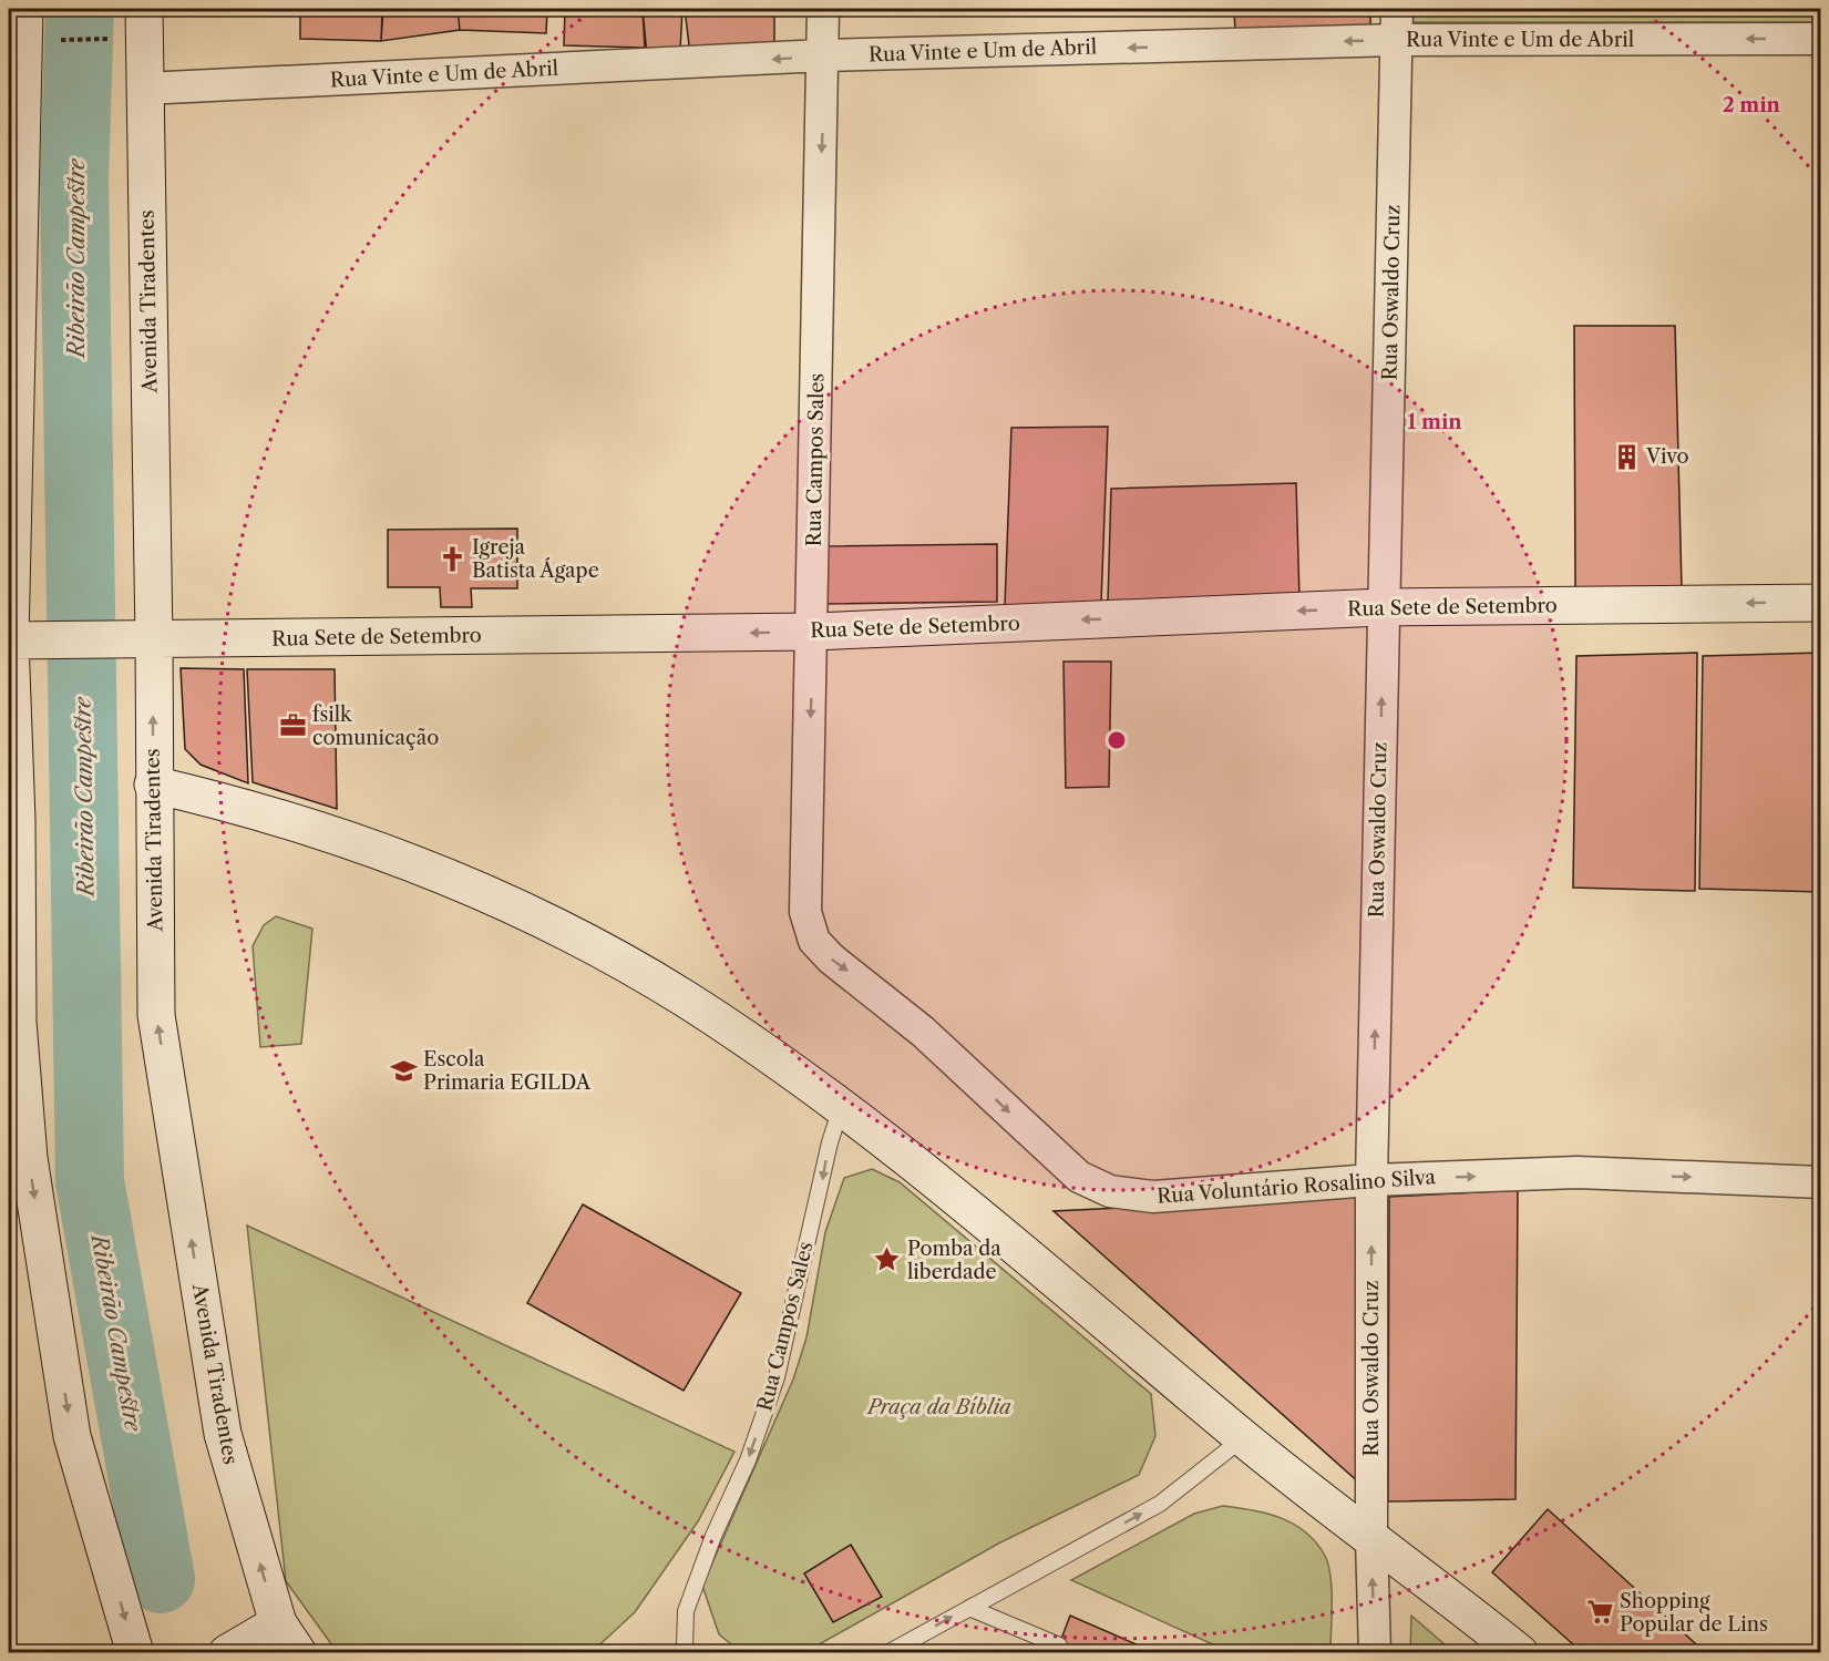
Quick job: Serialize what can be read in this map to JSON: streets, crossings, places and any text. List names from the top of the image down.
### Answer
{
  "streets": {
    "street": [
      "Rua Vinte e Um de Abril",
      "Rua Oswaldo Cruz",
      "Avenida Tiradentes",
      "Rua Campos Sales",
      "Rua Sete de Setembro",
      "Rua Voluntário Rosalino Silva"
    ]
  },
  "crossings": [
    ["Rua Vinte e Um de Abril", "Rua Oswaldo Cruz"],
    ["Rua Vinte e Um de Abril", "Avenida Tiradentes"],
    ["Rua Vinte e Um de Abril", "Rua Campos Sales"],
    ["Rua Oswaldo Cruz", "Rua Sete de Setembro"],
    ["Rua Oswaldo Cruz", "Rua Voluntário Rosalino Silva"],
    ["Avenida Tiradentes", "Rua Sete de Setembro"],
    ["Rua Campos Sales", "Rua Sete de Setembro"],
    ["Rua Campos Sales", "Rua Voluntário Rosalino Silva"]
  ],
  "one_way": [
    "Rua Vinte e Um de Abril",
    "Rua Oswaldo Cruz",
    "Rua Campos Sales",
    "Rua Sete de Setembro"
  ],
  "water": ["Ribeirão Campestre"],
  "parks": ["Praça da Bíblia"],
  "places": {
    "building": ["Vivo"],
    "church": ["Igreja Batista Ágape"],
    "office": ["fsilk comunicação"],
    "school or university": ["Escola Primaria EGILDA"],
    "place": ["Pomba da liberdade"],
    "supermarket": ["Shopping Popular de Lins"]
  },
  "rings": ["2 min", "1 min"]
}
